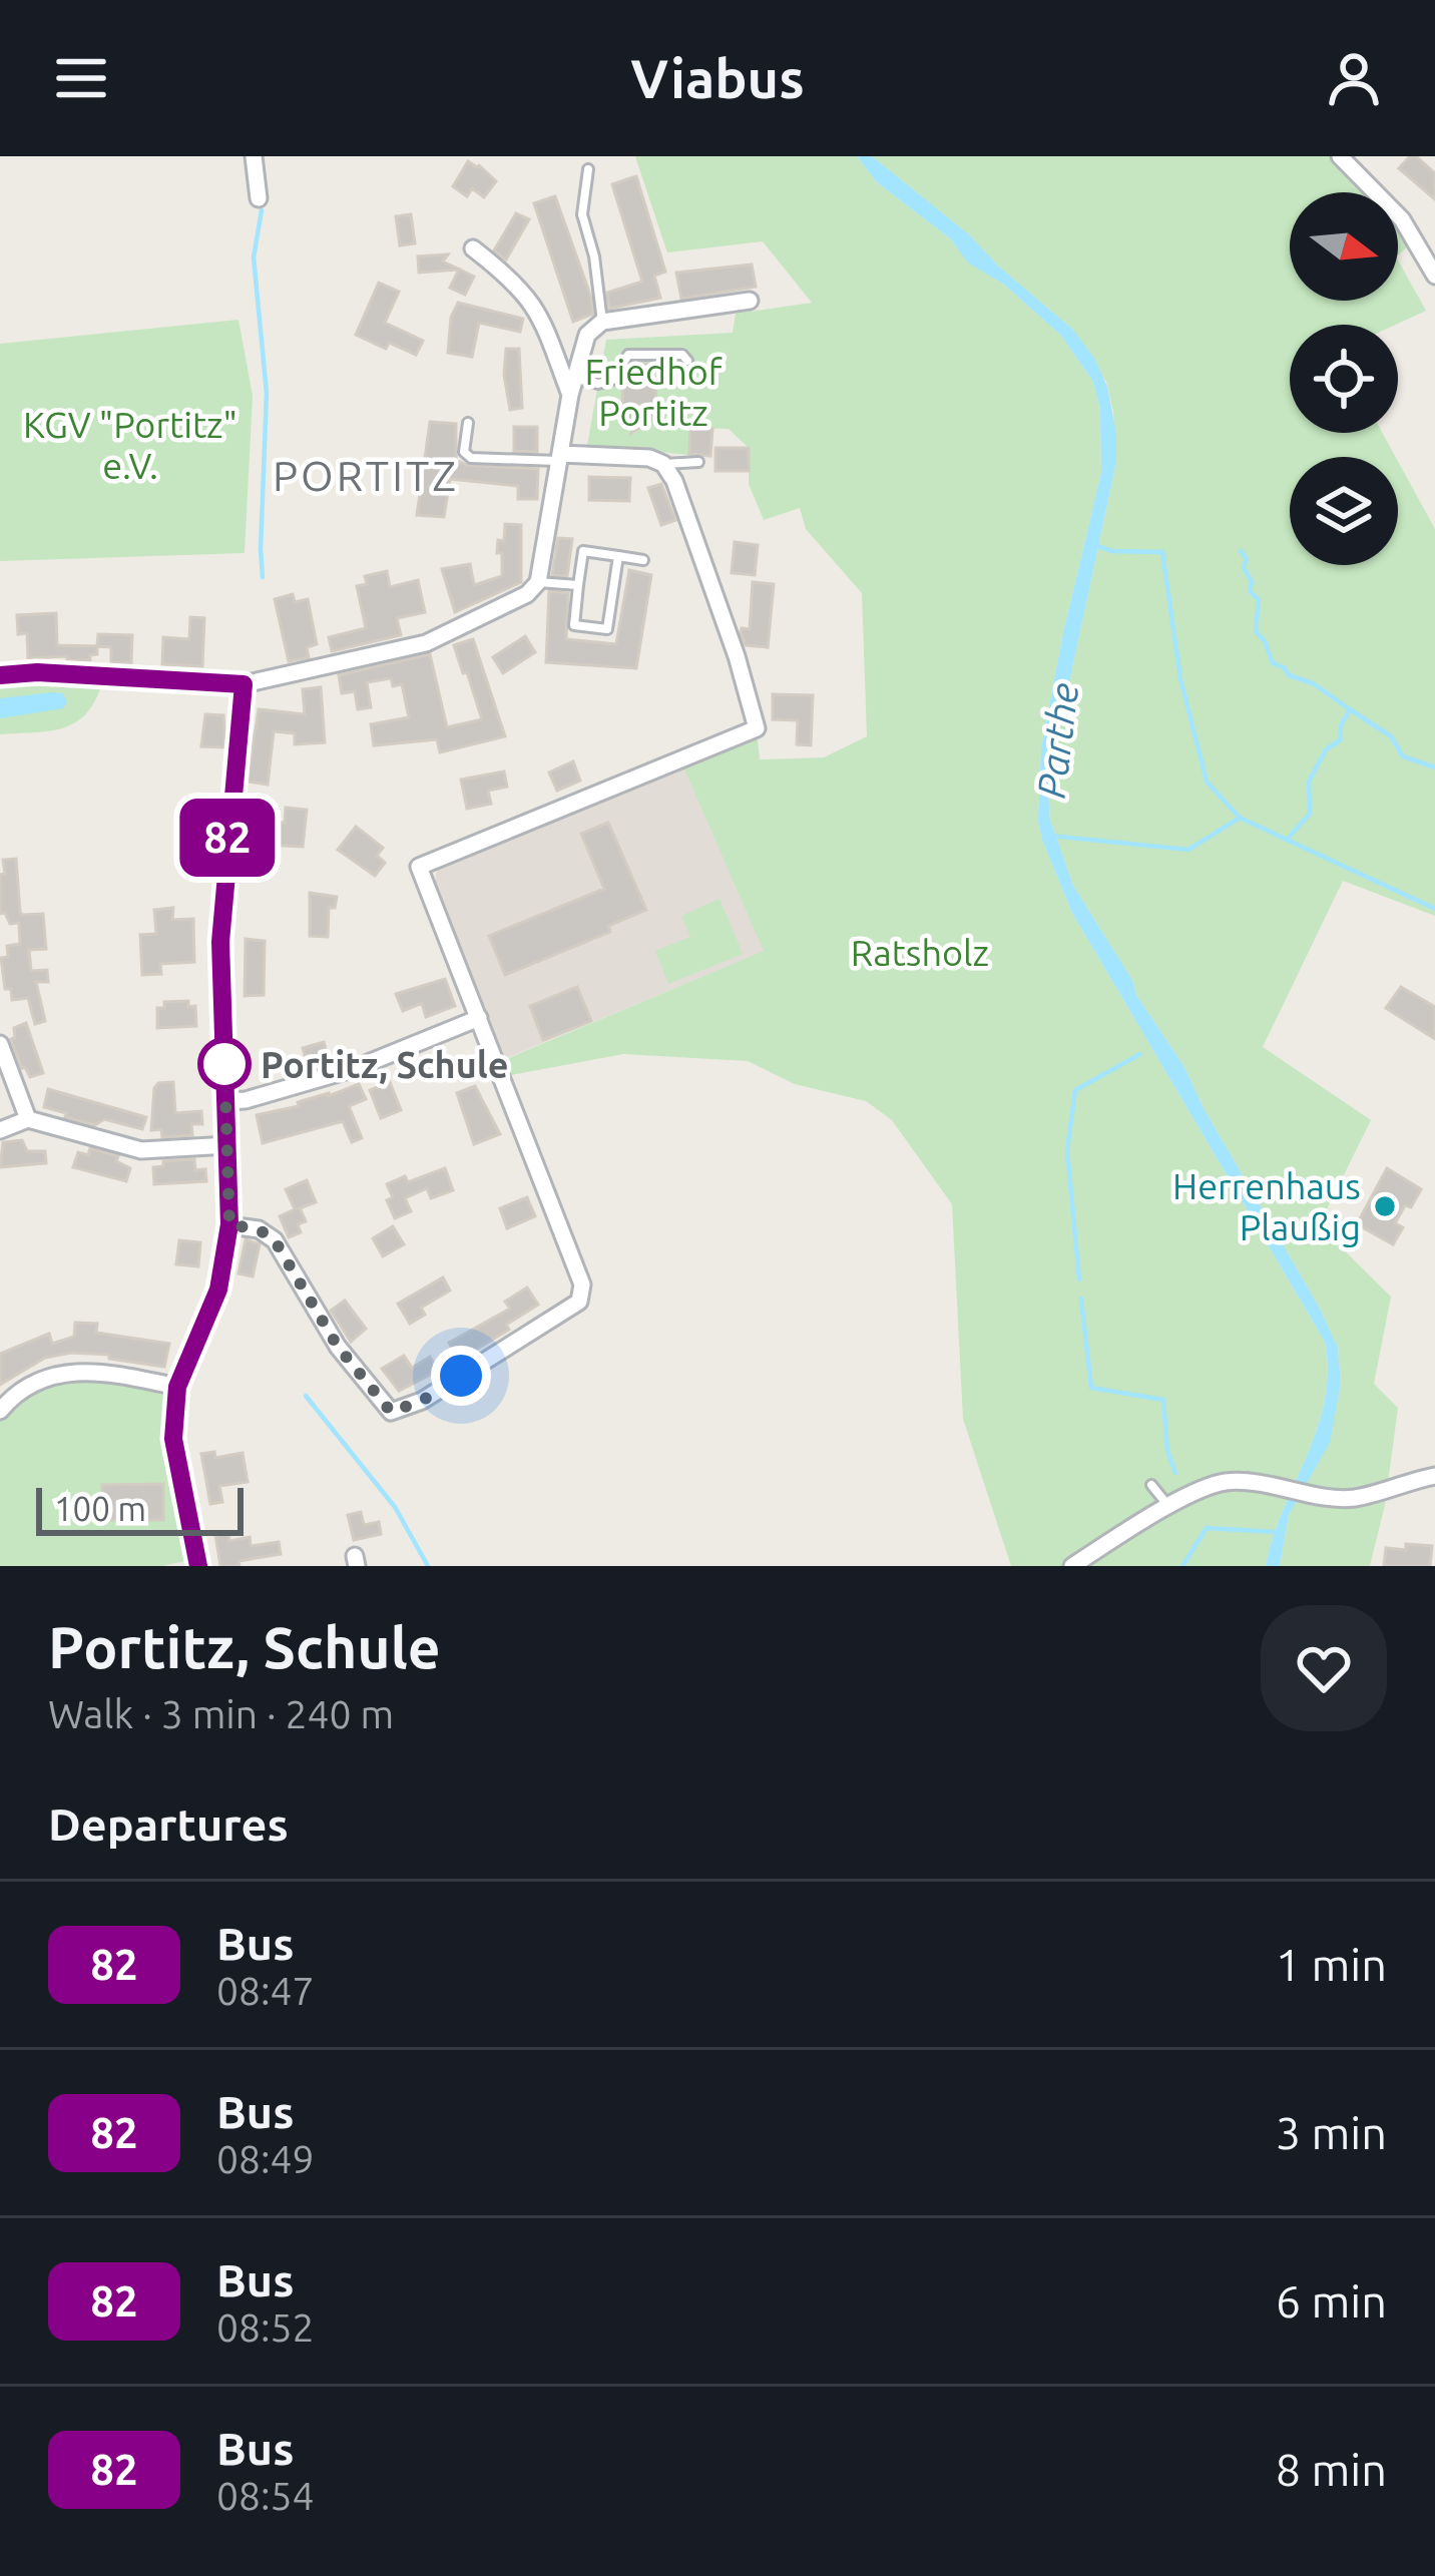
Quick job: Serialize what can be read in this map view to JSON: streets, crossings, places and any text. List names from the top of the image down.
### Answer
{
  "districts": ["PORTITZ"],
  "water": ["Parthe"],
  "parks": ["Friedhof Portitz", "KGV \"Portitz\" e.V.", "Ratsholz"],
  "places": ["Portitz, Schule", "Herrenhaus Plaußig"],
  "lines": ["bus line 82"],
  "scale_bar": "100 m",
  "north": "right",
  "page": {
    "header": "Viabus",
    "on_map": "82",
    "scale": "100 m",
    "heading": [
      ["Portitz, Schule", "Walk · 3 min · 240 m"],
      "Departures"
    ],
    "list": [
      {
        "mark": "82",
        "name": "Bus",
        "note": "08:47",
        "value": "1 min"
      },
      {
        "mark": "82",
        "name": "Bus",
        "note": "08:49",
        "value": "3 min"
      },
      {
        "mark": "82",
        "name": "Bus",
        "note": "08:52",
        "value": "6 min"
      },
      {
        "mark": "82",
        "name": "Bus",
        "note": "08:54",
        "value": "8 min"
      }
    ]
  }
}
